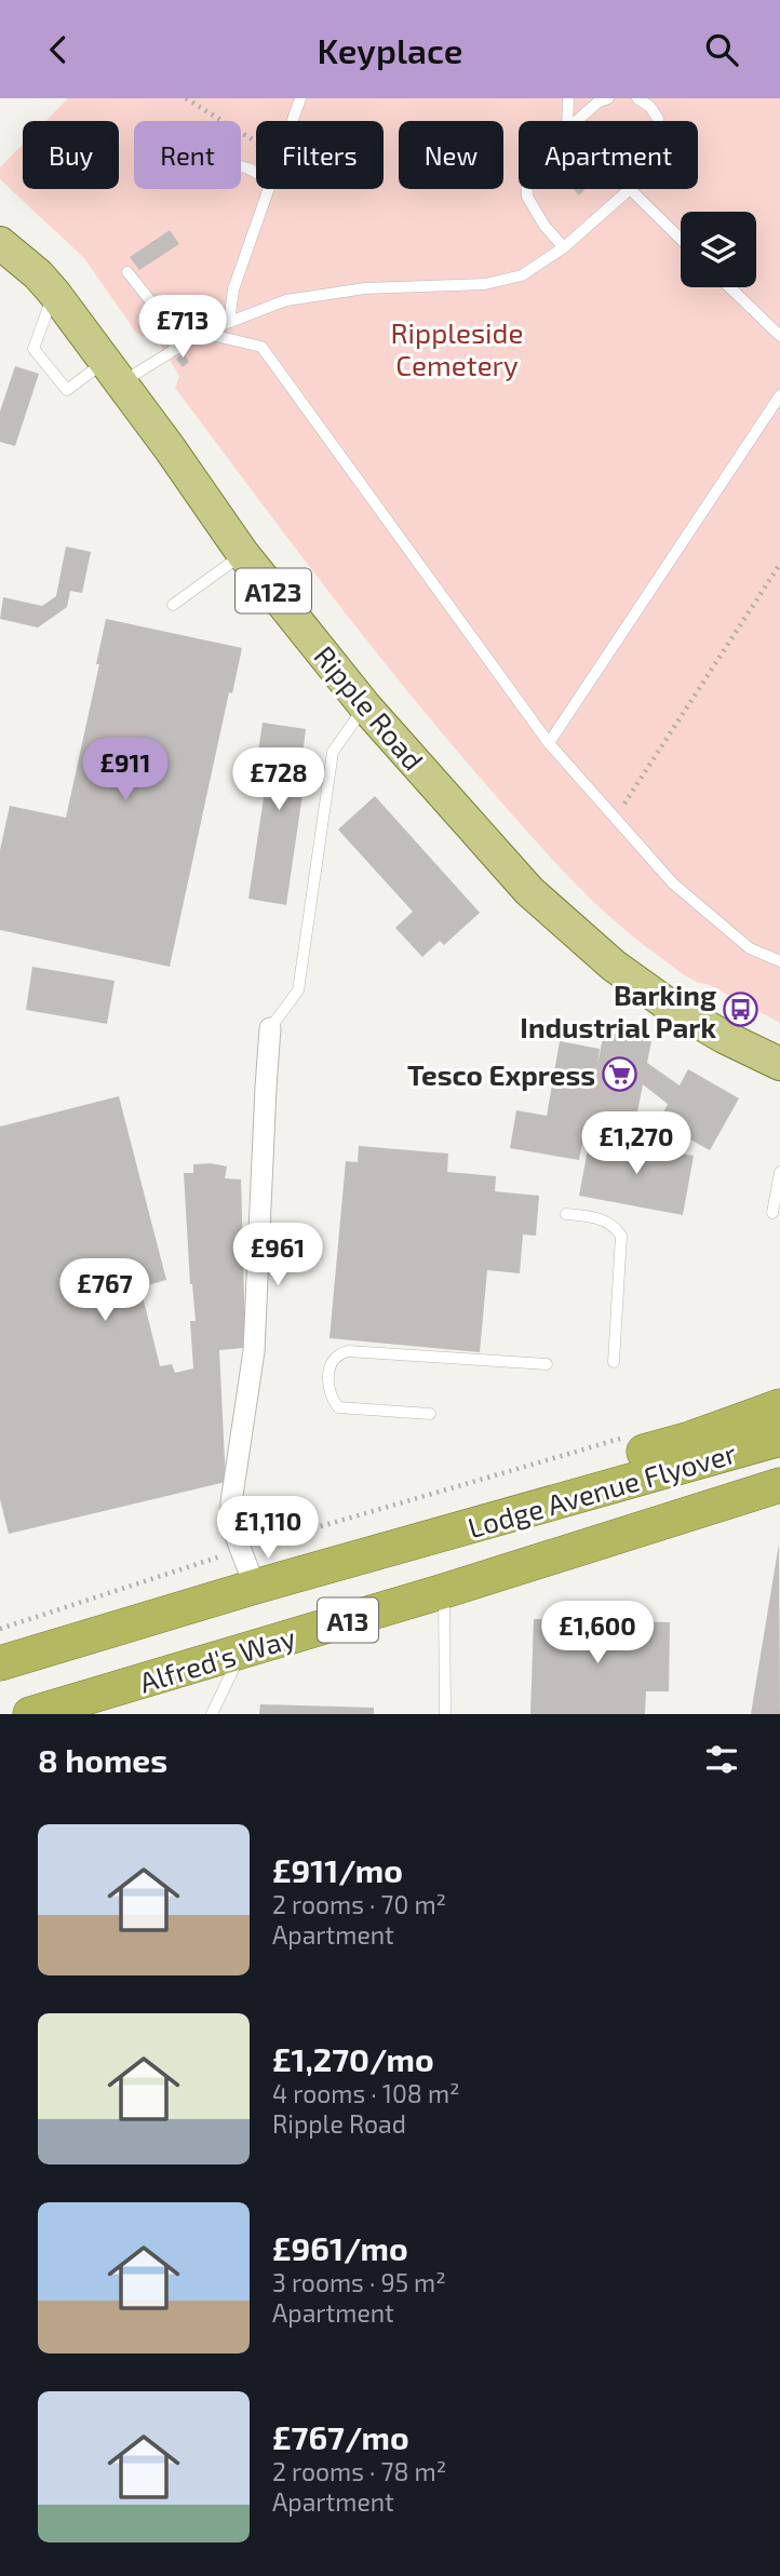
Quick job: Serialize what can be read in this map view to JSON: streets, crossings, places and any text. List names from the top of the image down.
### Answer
{
  "streets": {
    "highway": ["Lodge Avenue Flyover", "A13", "Alfred's Way"],
    "main road": ["A123", "Ripple Road"]
  },
  "crossings": [
    ["Lodge Avenue Flyover", "A13"],
    ["Lodge Avenue Flyover", "Alfred's Way"],
    ["A13", "Alfred's Way"]
  ],
  "parks": ["Rippleside Cemetery"],
  "places": {
    "bus stop": ["Barking Industrial Park"],
    "supermarket": ["Tesco Express"]
  },
  "page": {
    "header": "Keyplace",
    "chip": [
      "Buy",
      "Rent",
      "Filters",
      "New",
      "Apartment"
    ],
    "price": [
      "£713",
      "£911",
      "£728",
      "£1,270",
      "£961",
      "£767",
      "£1,110",
      "£1,600"
    ],
    "heading": "8 homes",
    "list": [
      {
        "name": "£911/mo",
        "note": "2 rooms · 70 m² · Apartment"
      },
      {
        "name": "£1,270/mo",
        "note": "4 rooms · 108 m² · Ripple Road"
      },
      {
        "name": "£961/mo",
        "note": "3 rooms · 95 m² · Apartment"
      },
      {
        "name": "£767/mo",
        "note": "2 rooms · 78 m² · Apartment"
      }
    ]
  }
}
